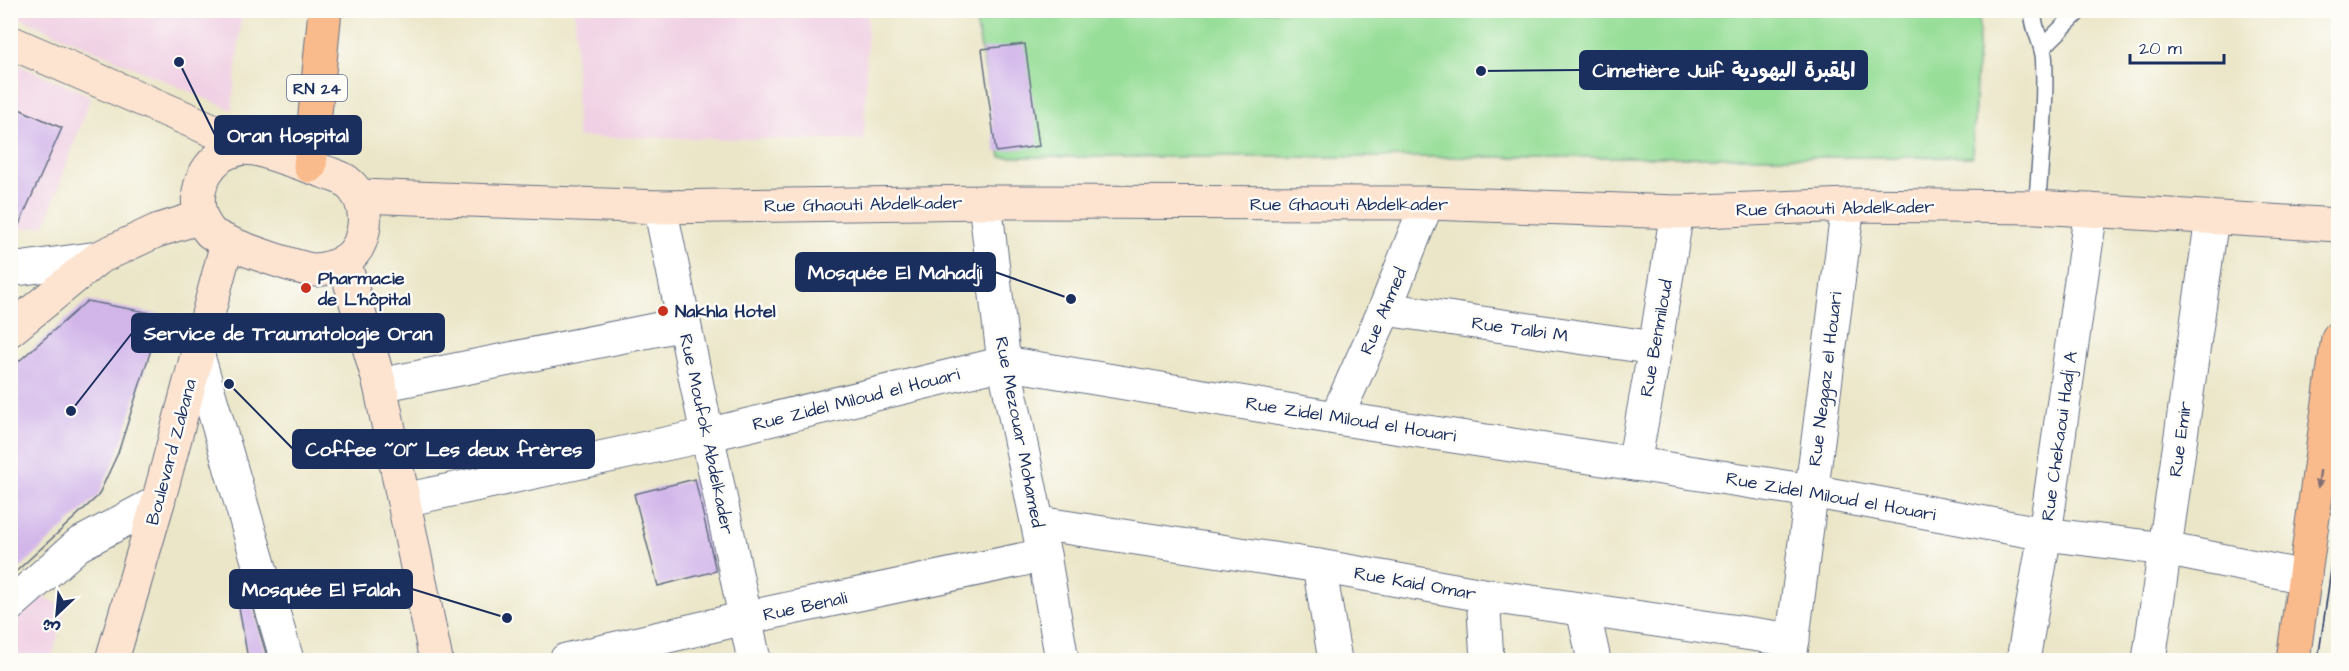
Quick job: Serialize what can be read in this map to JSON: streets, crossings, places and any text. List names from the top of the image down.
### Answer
{
  "streets": {
    "main road": ["RN 24", "Rue Ghaouti Abdelkader", "Boulevard Zabana"],
    "street": [
      "Rue Ahmed",
      "Rue Talbi M",
      "Rue Benmiloud",
      "Rue Neggaz el Houari",
      "Rue Zidel Miloud el Houari",
      "Rue Mezouar Mohamed",
      "Rue Moufok Abdelkader",
      "Rue Chekaoui Hadj A",
      "Rue Emir",
      "Rue Kaid Omar",
      "Rue Benali"
    ]
  },
  "crossings": [
    ["RN 24", "Rue Ghaouti Abdelkader"],
    ["RN 24", "Boulevard Zabana"],
    ["Rue Ghaouti Abdelkader", "Rue Ahmed"],
    ["Rue Ghaouti Abdelkader", "Rue Benmiloud"],
    ["Rue Ghaouti Abdelkader", "Rue Neggaz el Houari"],
    ["Rue Ghaouti Abdelkader", "Rue Mezouar Mohamed"],
    ["Rue Ghaouti Abdelkader", "Rue Moufok Abdelkader"],
    ["Rue Ghaouti Abdelkader", "Rue Chekaoui Hadj A"],
    ["Rue Ghaouti Abdelkader", "Rue Emir"],
    ["Rue Ghaouti Abdelkader", "Boulevard Zabana"],
    ["Rue Ahmed", "Rue Talbi M"],
    ["Rue Ahmed", "Rue Zidel Miloud el Houari"],
    ["Rue Talbi M", "Rue Benmiloud"],
    ["Rue Benmiloud", "Rue Zidel Miloud el Houari"],
    ["Rue Neggaz el Houari", "Rue Zidel Miloud el Houari"],
    ["Rue Neggaz el Houari", "Rue Kaid Omar"],
    ["Rue Zidel Miloud el Houari", "Rue Mezouar Mohamed"],
    ["Rue Zidel Miloud el Houari", "Rue Moufok Abdelkader"],
    ["Rue Zidel Miloud el Houari", "Rue Chekaoui Hadj A"],
    ["Rue Zidel Miloud el Houari", "Rue Emir"],
    ["Rue Mezouar Mohamed", "Rue Kaid Omar"],
    ["Rue Mezouar Mohamed", "Rue Benali"],
    ["Rue Moufok Abdelkader", "Rue Benali"]
  ],
  "places": [
    "Oran Hospital",
    "Cimetière Juif المقبرة اليهودية",
    "Pharmacie de L'hôpital",
    "Mosquée El Mahadji",
    "Nakhla Hotel",
    "Coffee ~01~ Les deux frères",
    "Service de Traumatologie Oran",
    "Mosquée El Falah"
  ],
  "scale_bar": "20 m",
  "north": "bottom left"
}
